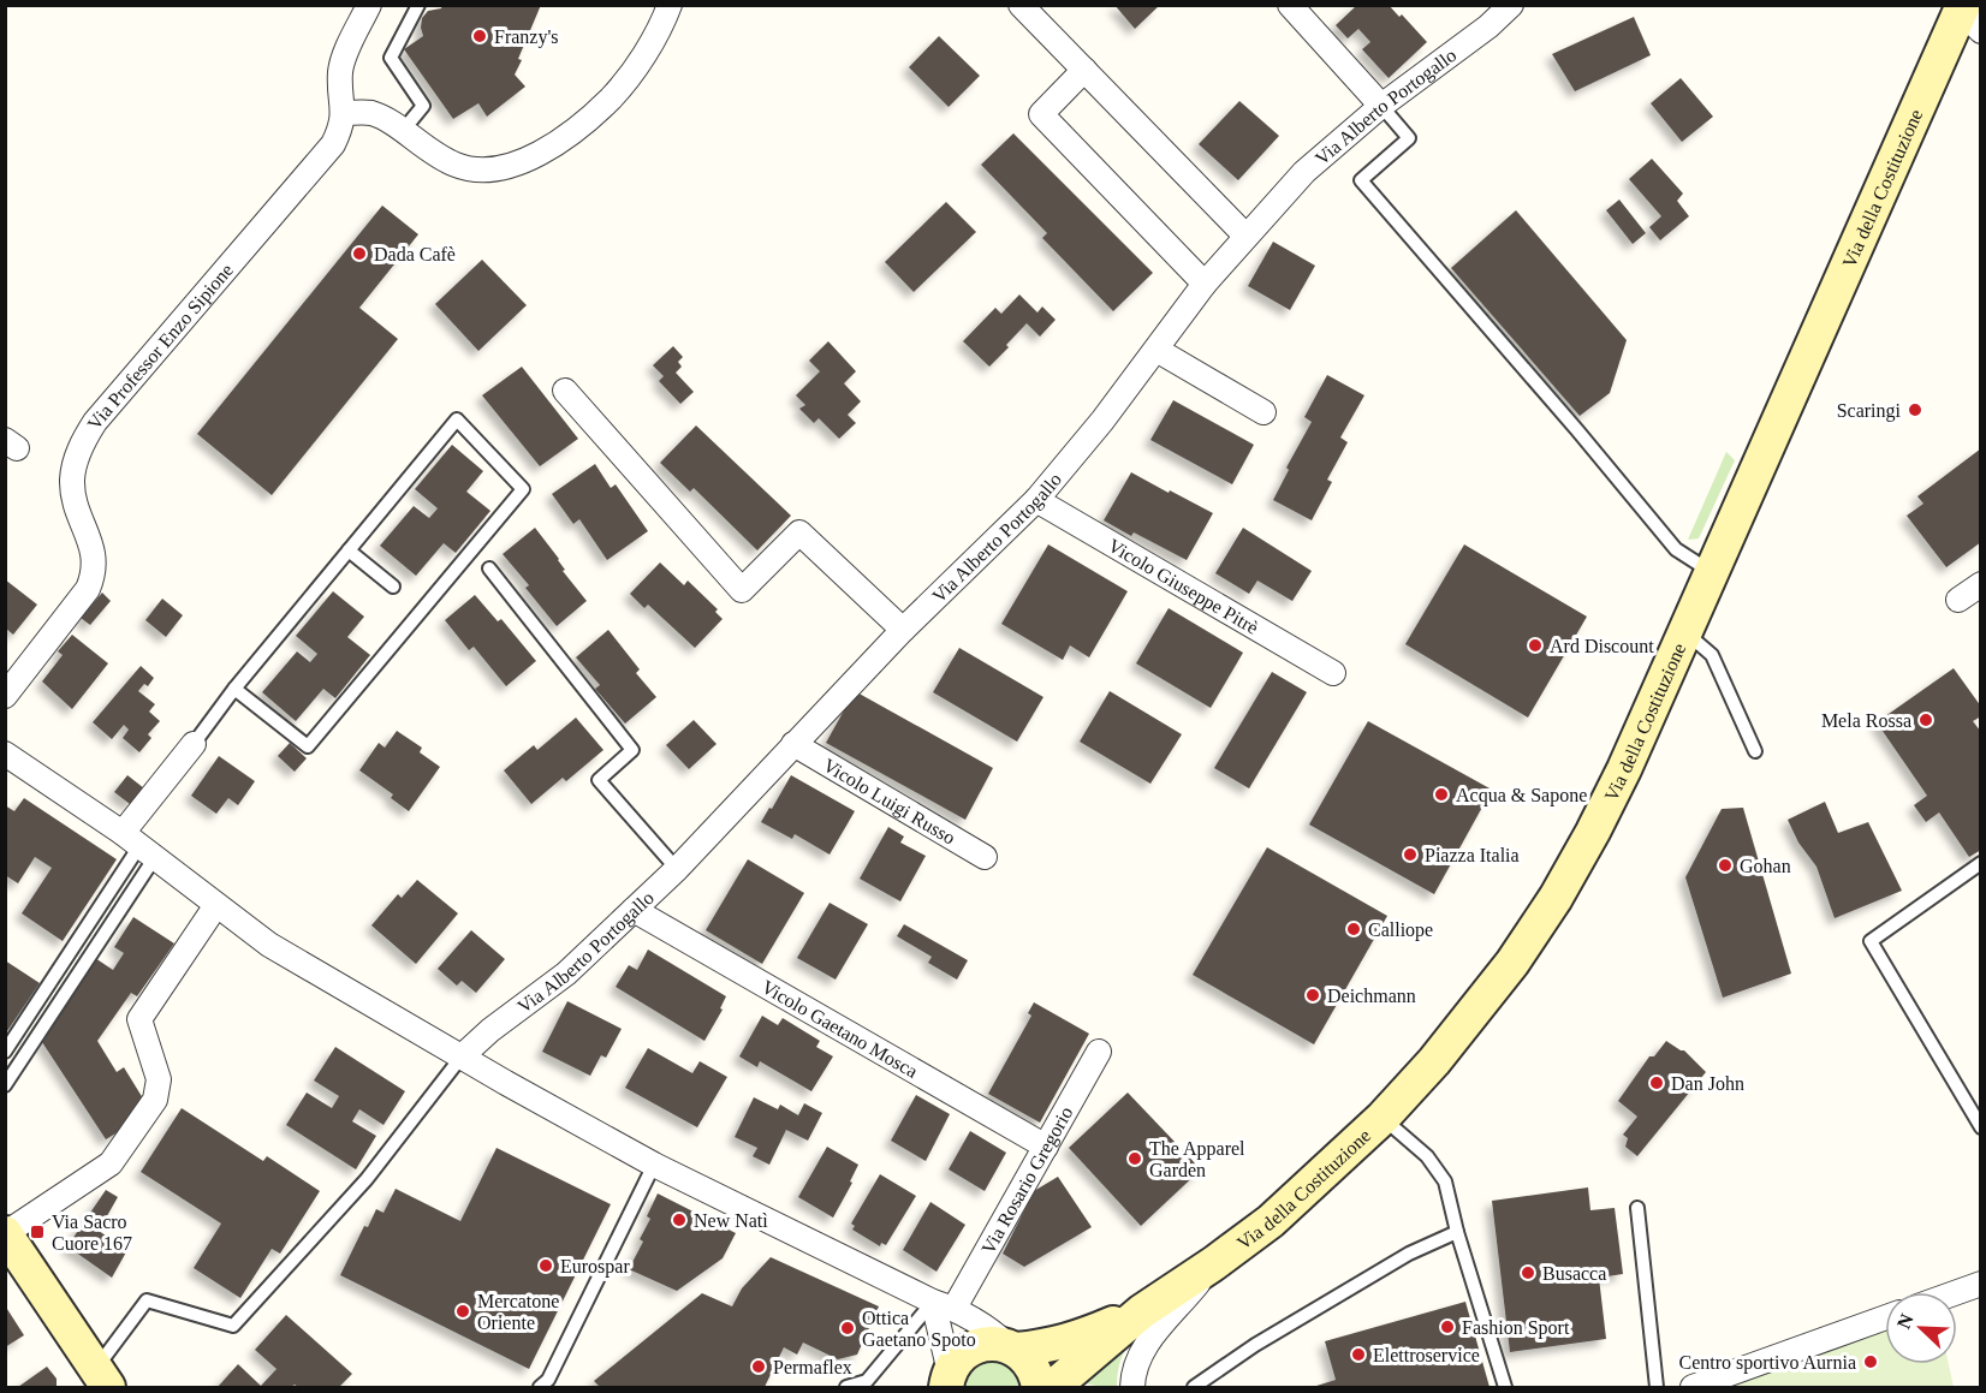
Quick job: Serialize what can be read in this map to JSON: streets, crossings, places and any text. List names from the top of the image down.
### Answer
{
  "streets": {
    "main road": ["Via della Costituzione"],
    "street": [
      "Via Alberto Portogallo",
      "Via Professor Enzo Sipione",
      "Vicolo Giuseppe Pitrè",
      "Vicolo Luigi Russo",
      "Vicolo Gaetano Mosca",
      "Via Rosario Gregorio"
    ]
  },
  "crossings": [
    ["Via Alberto Portogallo", "Vicolo Giuseppe Pitrè"],
    ["Via Alberto Portogallo", "Vicolo Luigi Russo"],
    ["Via Alberto Portogallo", "Vicolo Gaetano Mosca"],
    ["Vicolo Gaetano Mosca", "Via Rosario Gregorio"]
  ],
  "places": {
    "other": [
      "Franzy's",
      "Dada Cafè",
      "Scaringi",
      "Ard Discount",
      "Mela Rossa",
      "Acqua & Sapone",
      "Piazza Italia",
      "Gohan",
      "Calliope",
      "Deichmann",
      "Dan John",
      "The Apparel Garden",
      "New Natì",
      "Eurospar",
      "Busacca",
      "Mercatone Oriente",
      "Fashion Sport",
      "Ottica Gaetano Spoto",
      "Elettroservice",
      "Centro sportivo Aurnia",
      "Permaflex"
    ],
    "transit": ["Via Sacro Cuore 167"]
  },
  "north": "top left"
}
